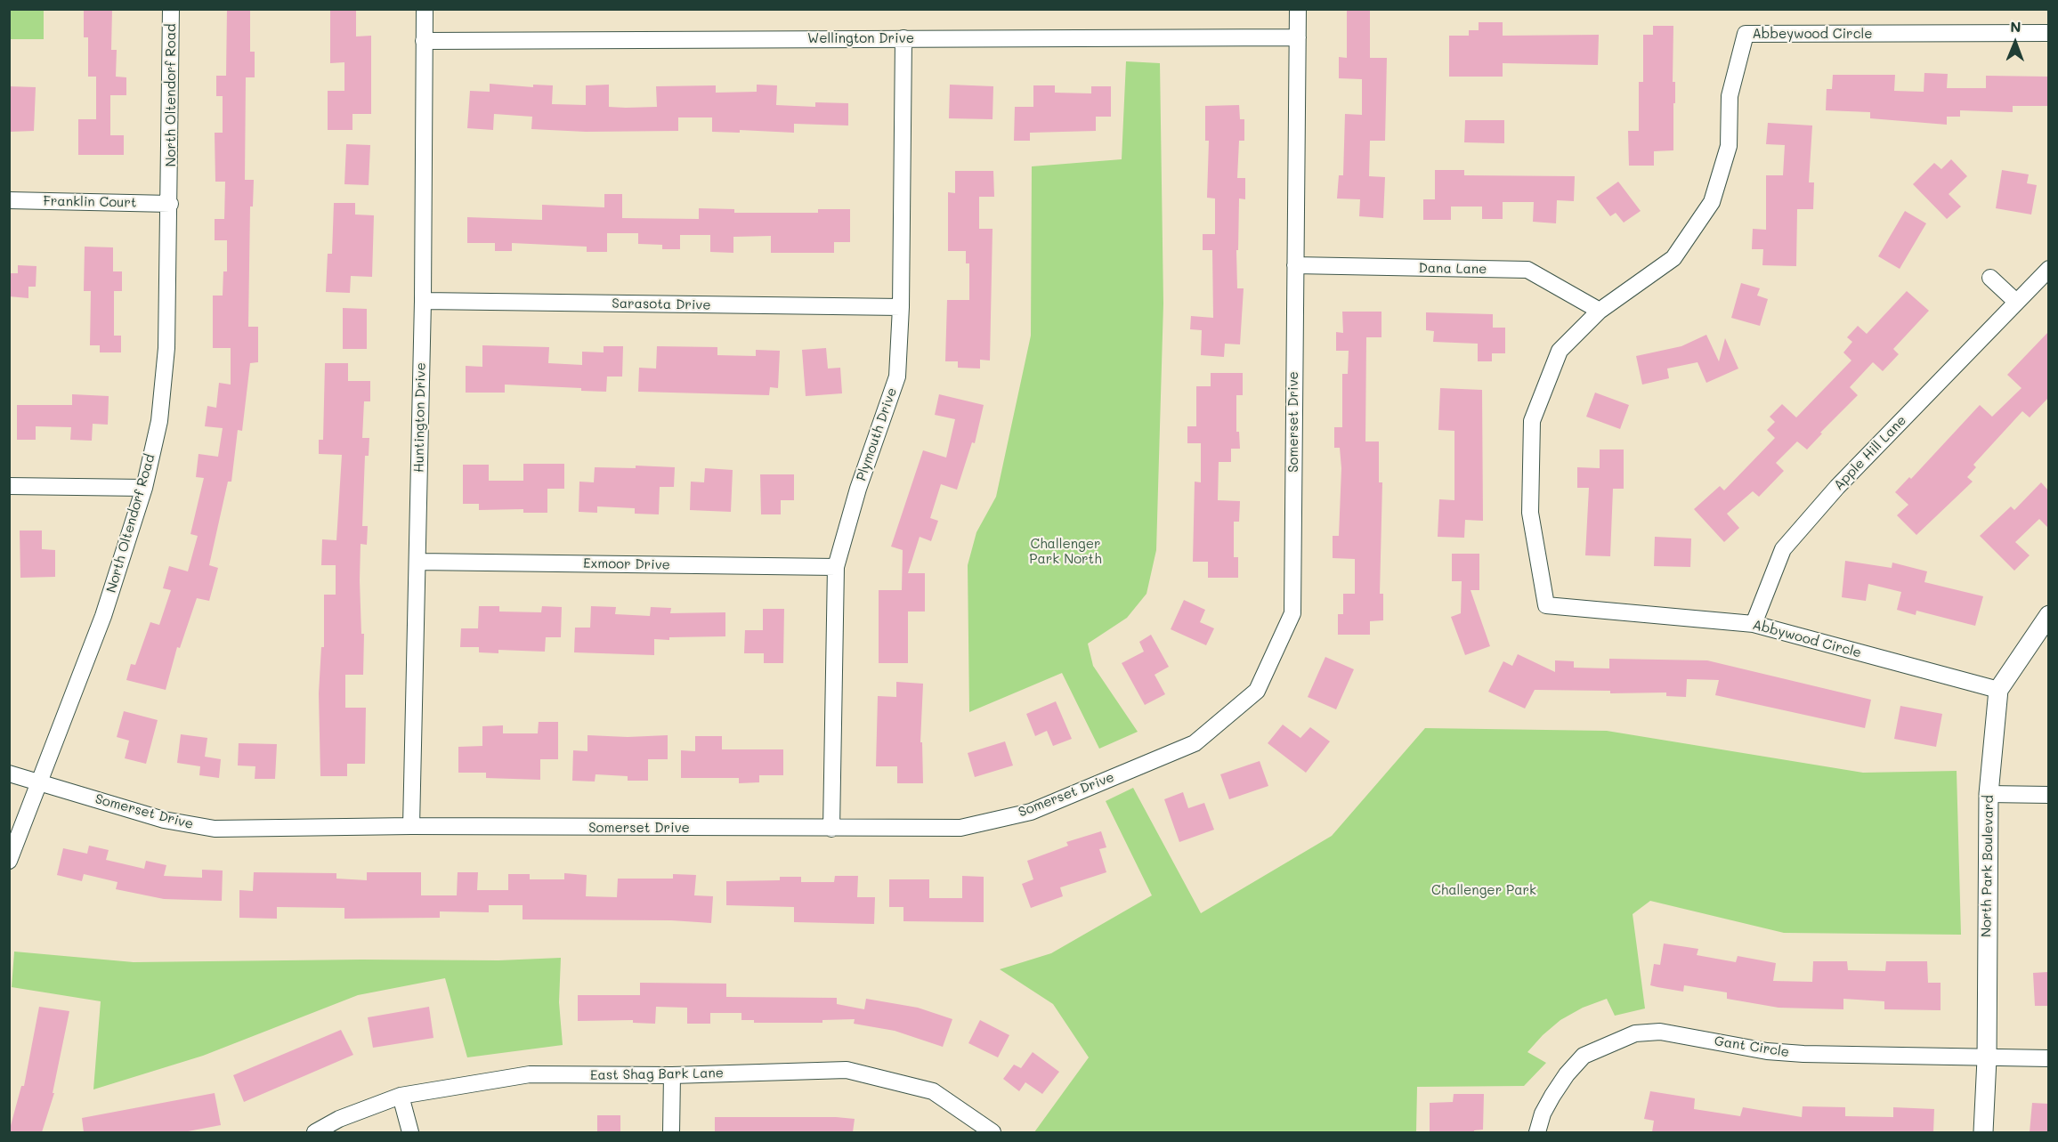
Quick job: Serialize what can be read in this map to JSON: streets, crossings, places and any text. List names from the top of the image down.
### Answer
{
  "streets": {
    "street": [
      "Abbeywood Circle",
      "Wellington Drive",
      "North Oltendorf Road",
      "Franklin Court",
      "Dana Lane",
      "Sarasota Drive",
      "Huntington Drive",
      "Somerset Drive",
      "Plymouth Drive",
      "Apple Hill Lane",
      "Exmoor Drive",
      "Abbywood Circle",
      "North Park Boulevard",
      "Gant Circle",
      "East Shag Bark Lane"
    ]
  },
  "crossings": [
    ["Abbeywood Circle", "Dana Lane"],
    ["Abbeywood Circle", "Abbywood Circle"],
    ["Wellington Drive", "Huntington Drive"],
    ["Wellington Drive", "Somerset Drive"],
    ["Wellington Drive", "Plymouth Drive"],
    ["North Oltendorf Road", "Franklin Court"],
    ["North Oltendorf Road", "Somerset Drive"],
    ["Dana Lane", "Somerset Drive"],
    ["Sarasota Drive", "Huntington Drive"],
    ["Sarasota Drive", "Plymouth Drive"],
    ["Huntington Drive", "Somerset Drive"],
    ["Huntington Drive", "Exmoor Drive"],
    ["Somerset Drive", "Plymouth Drive"],
    ["Plymouth Drive", "Exmoor Drive"],
    ["Apple Hill Lane", "Abbywood Circle"],
    ["Abbywood Circle", "North Park Boulevard"],
    ["North Park Boulevard", "Gant Circle"]
  ],
  "parks": ["Challenger Park North", "Challenger Park"],
  "north": "top"
}
